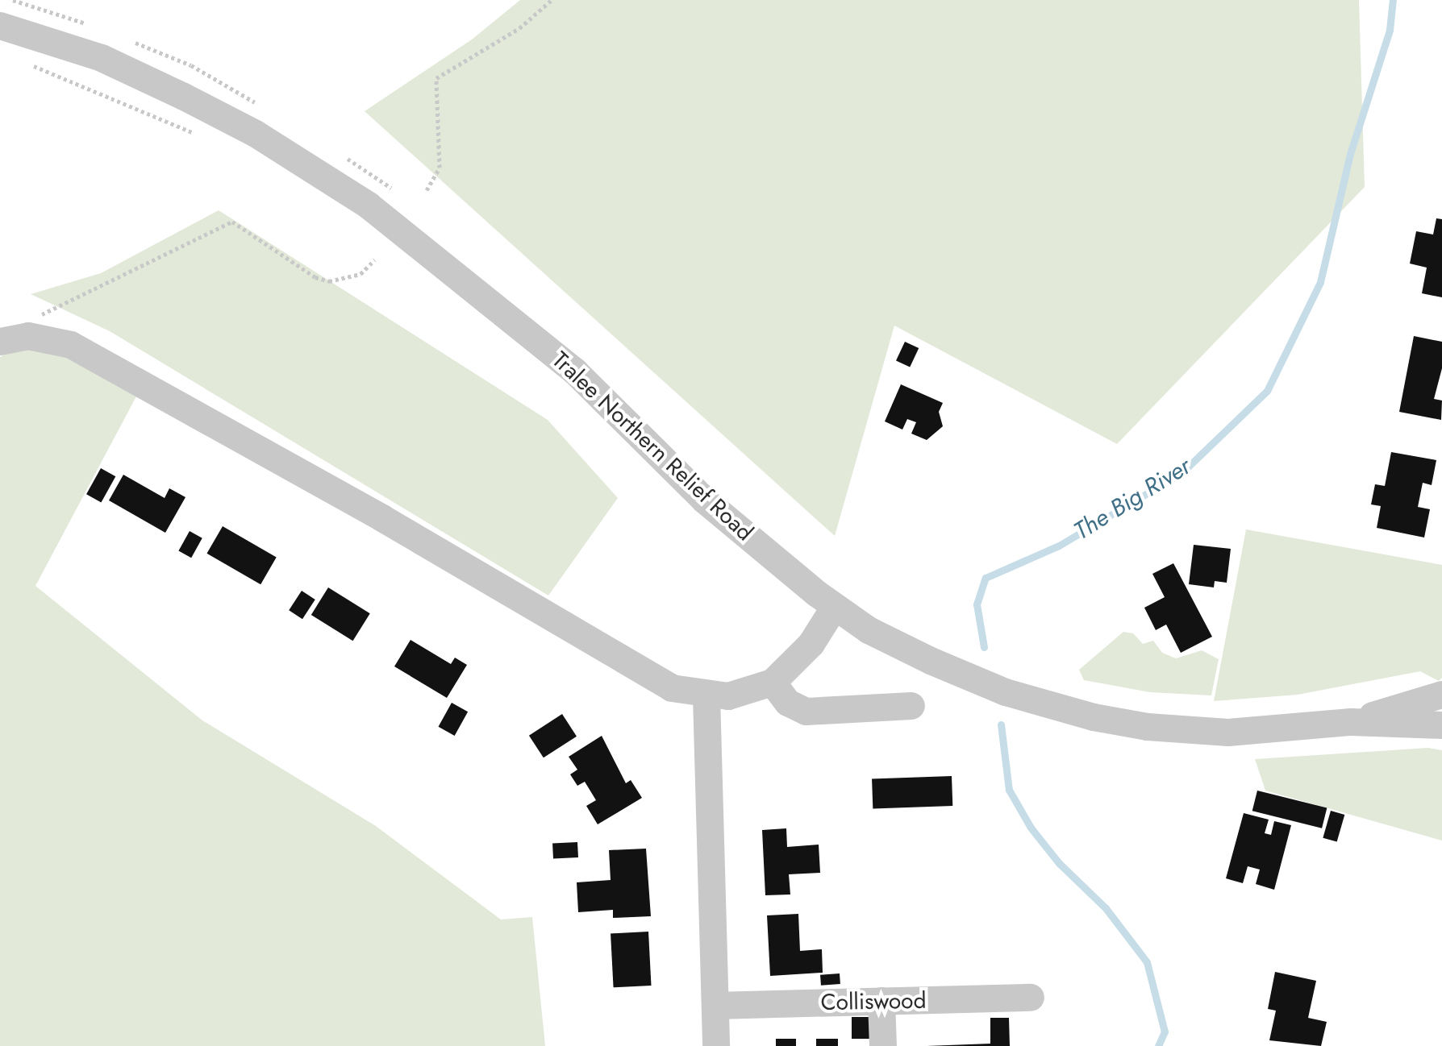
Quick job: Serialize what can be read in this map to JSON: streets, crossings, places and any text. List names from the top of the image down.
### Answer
{
  "streets": {
    "street": ["Tralee Northern Relief Road", "Colliswood"]
  },
  "water": ["The Big River"]
}
